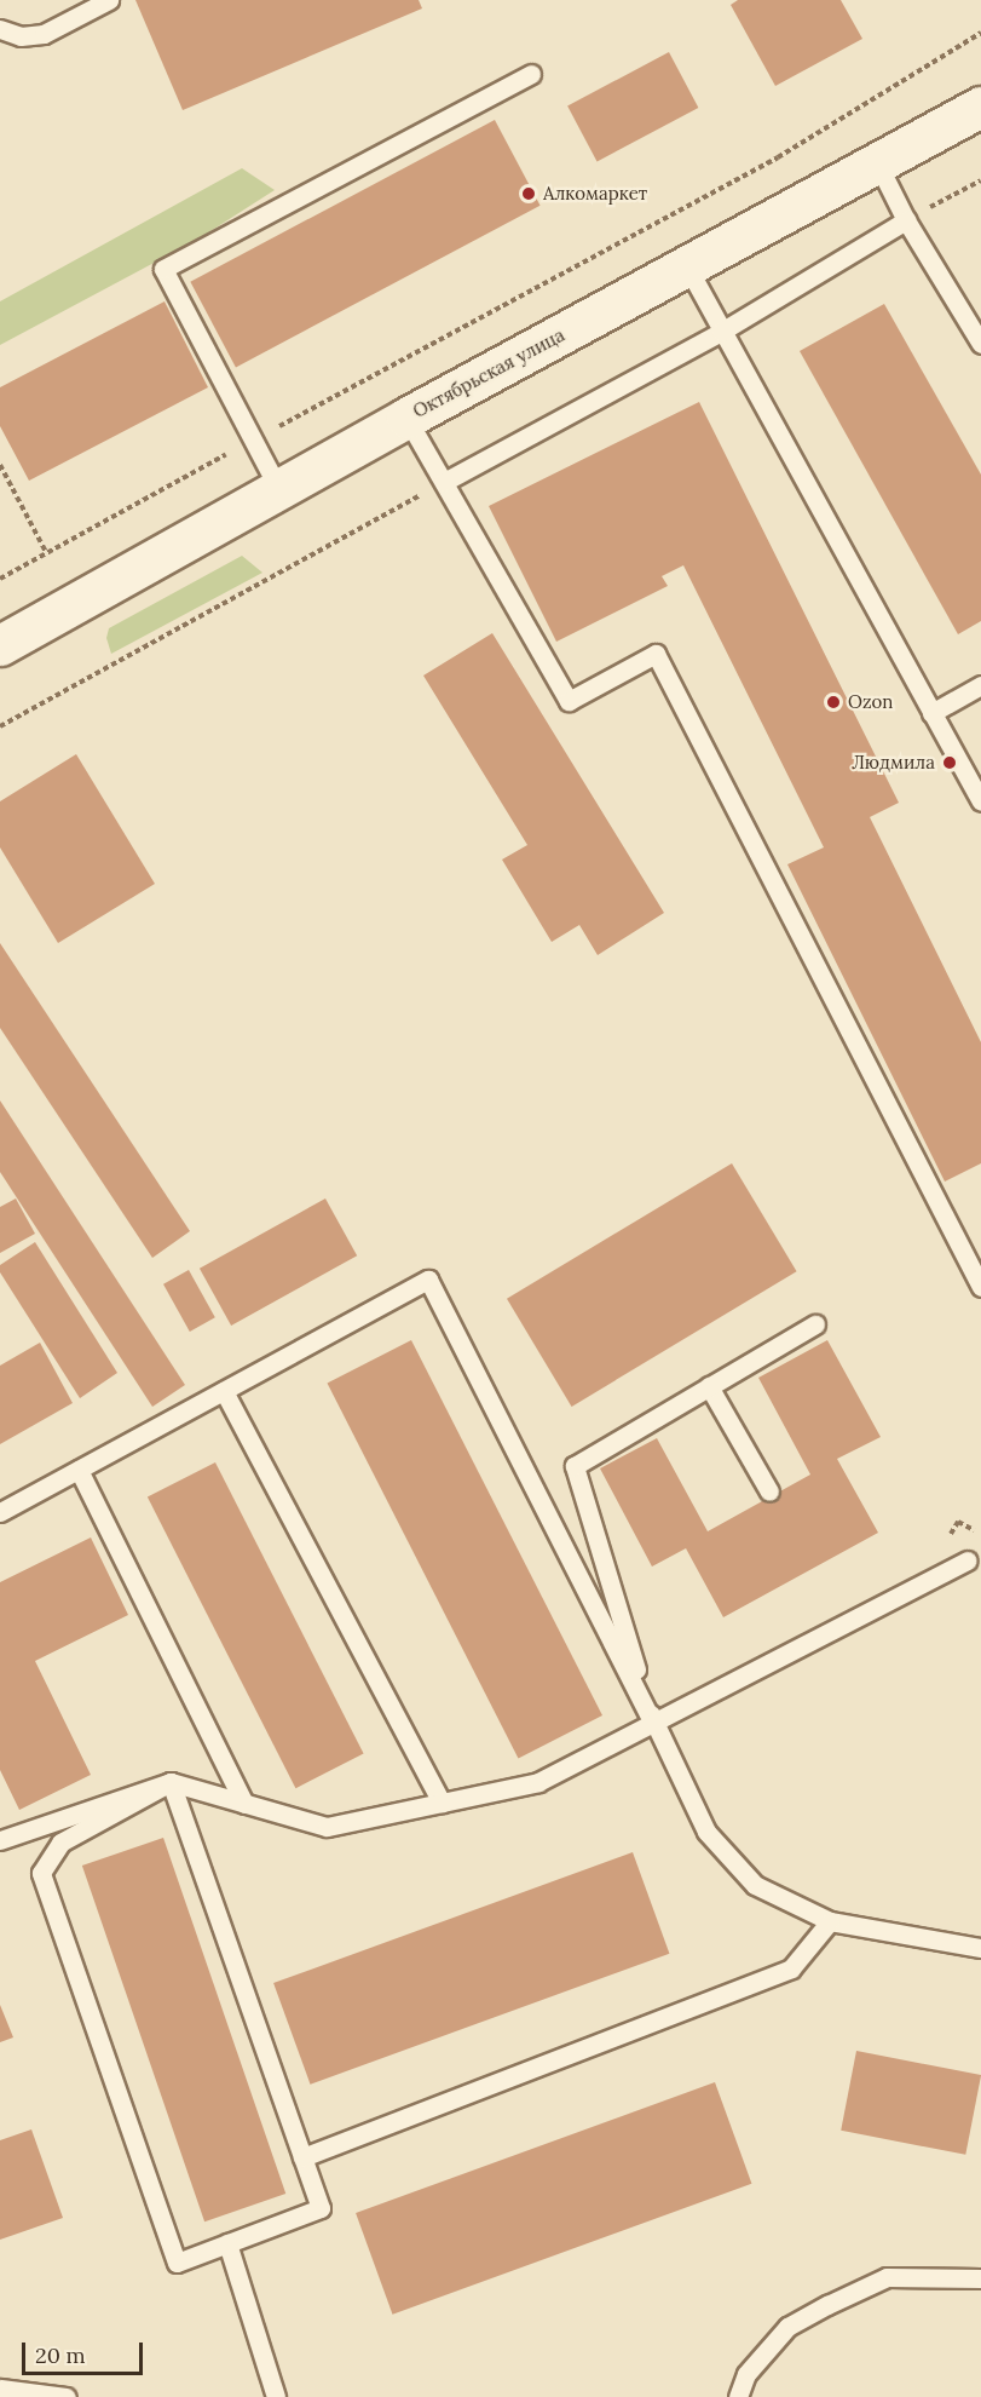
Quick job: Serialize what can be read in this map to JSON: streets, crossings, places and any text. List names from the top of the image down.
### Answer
{
  "streets": {
    "main road": ["Октябрьская улица"]
  },
  "places": ["Алкомаркет", "Ozon", "Людмила"],
  "scale_bar": "20 m"
}
